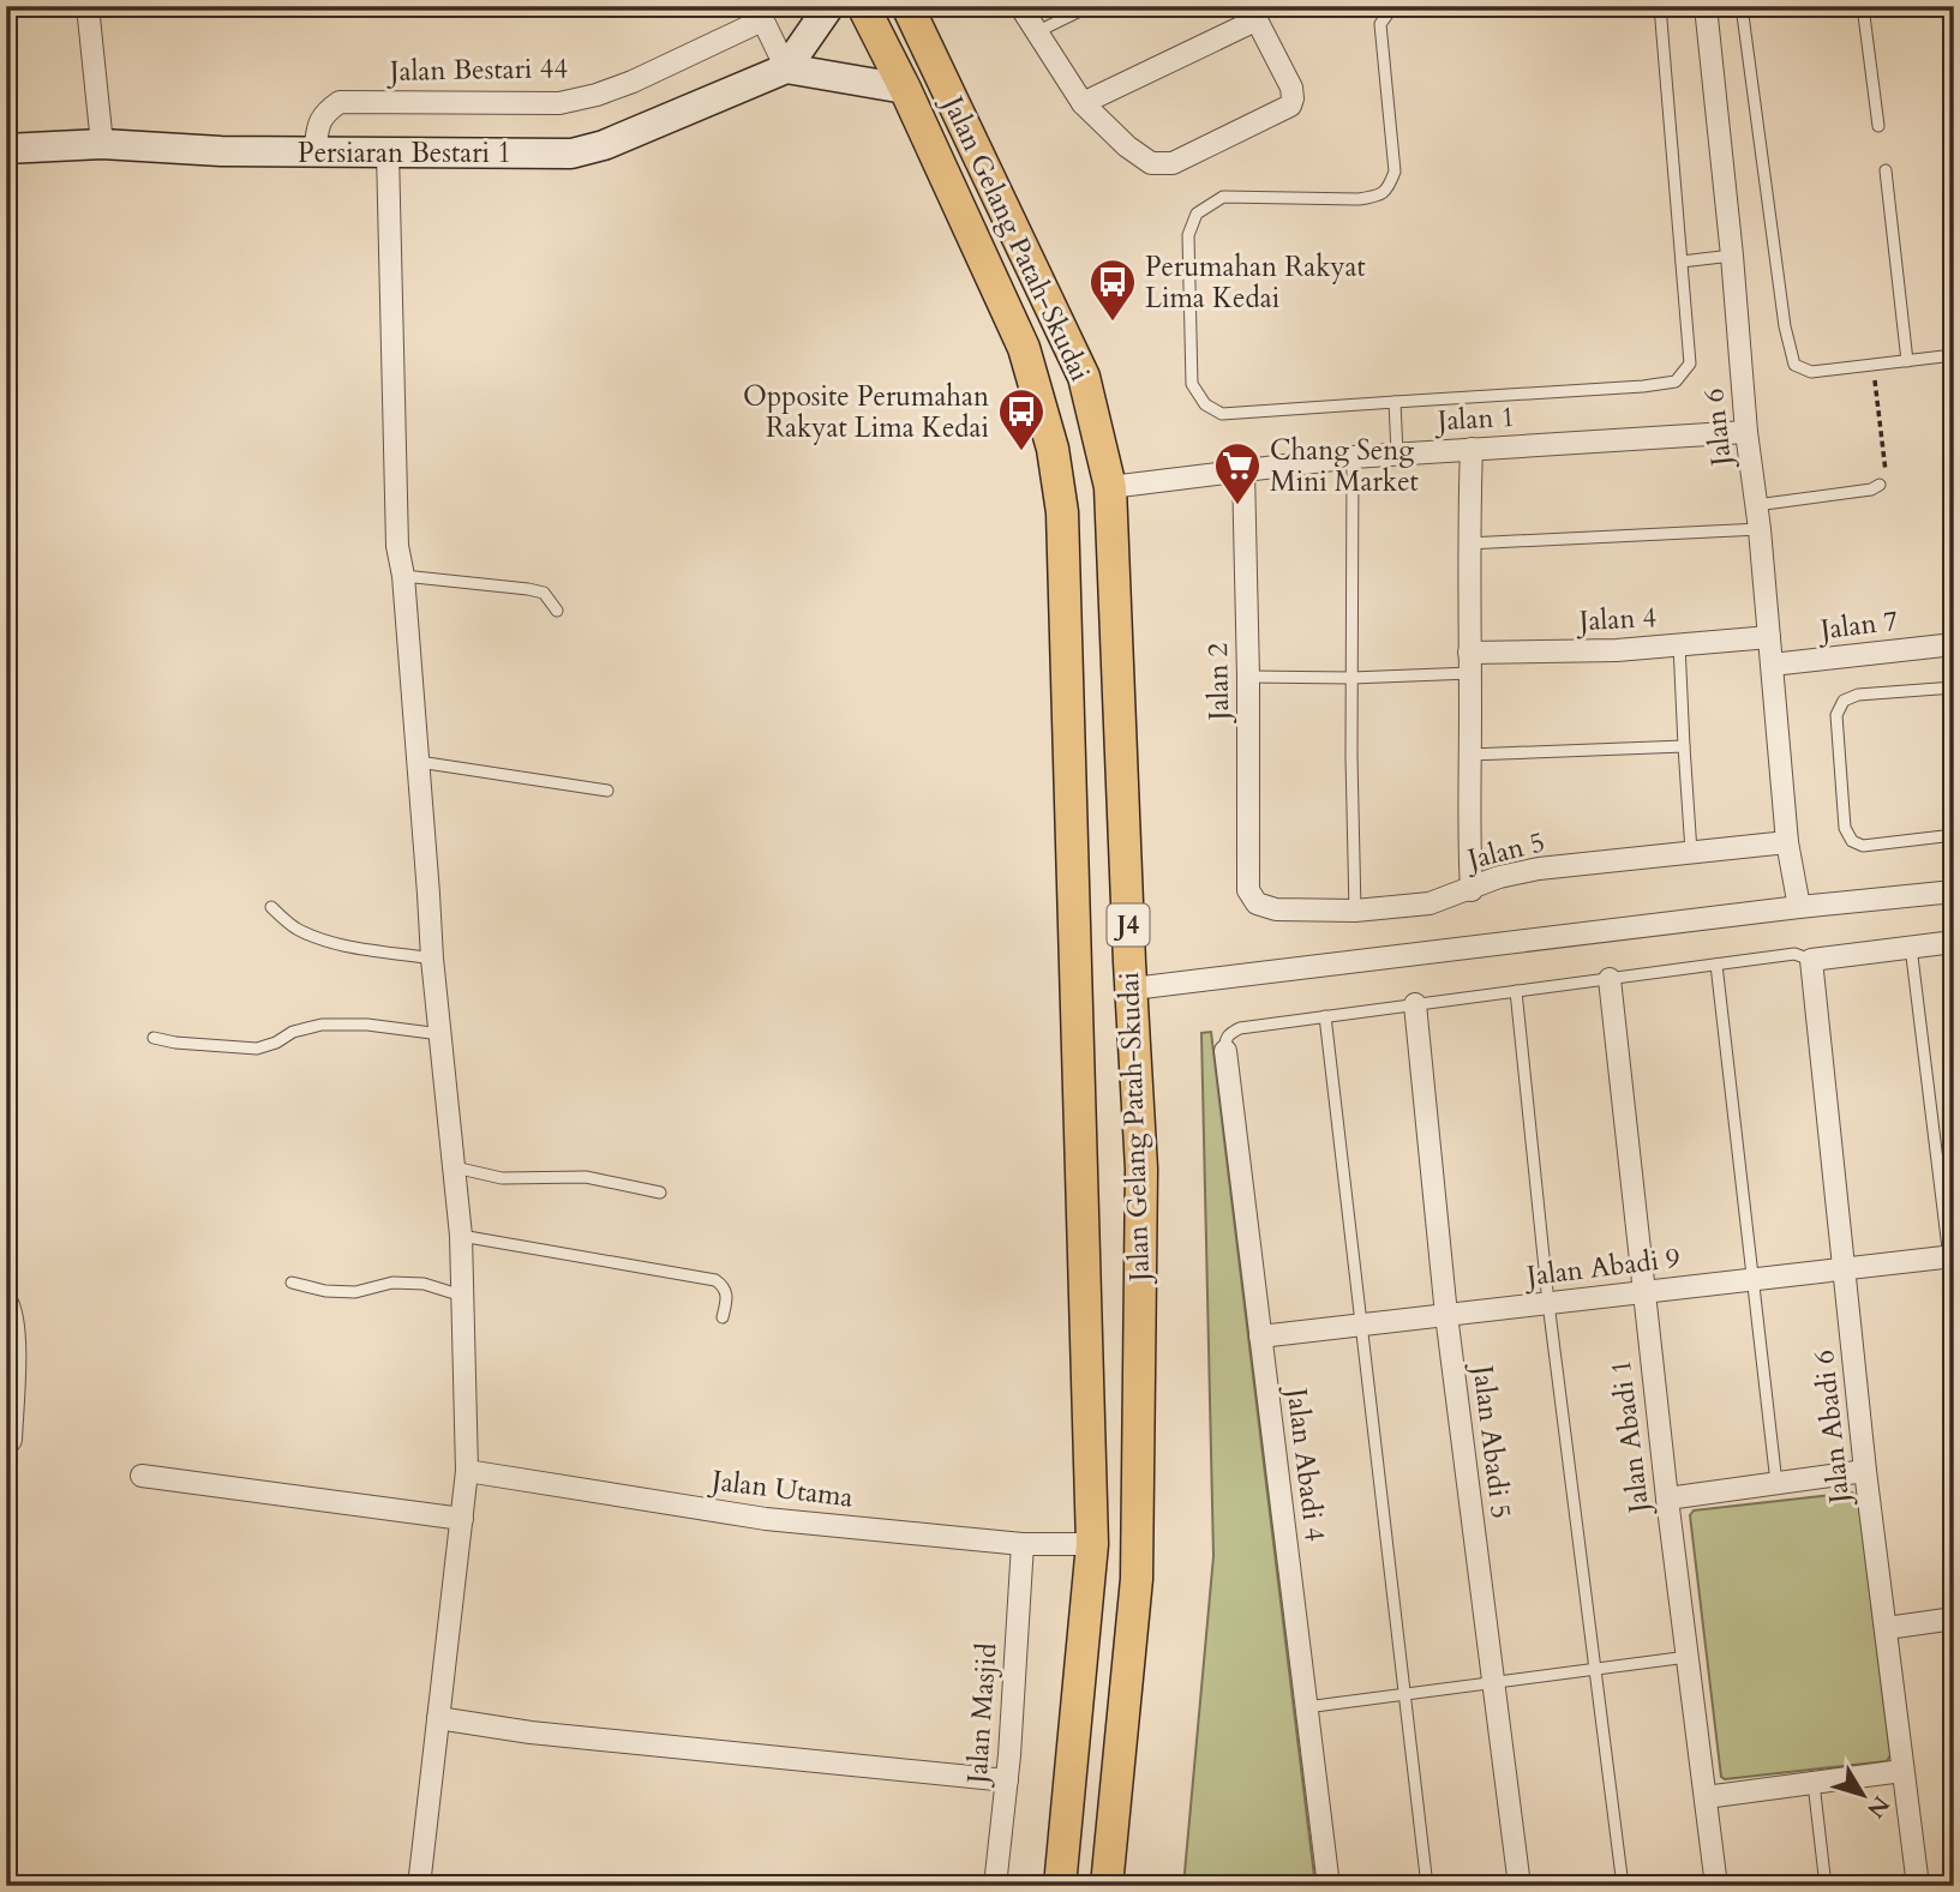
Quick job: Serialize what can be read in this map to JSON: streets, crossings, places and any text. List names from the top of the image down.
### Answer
{
  "streets": {
    "main road": ["Jalan Gelang Patah-Skudai", "J4"],
    "street": [
      "Jalan Bestari 44",
      "Persiaran Bestari 1",
      "Jalan 1",
      "Jalan 6",
      "Jalan 4",
      "Jalan 7",
      "Jalan 2",
      "Jalan 5",
      "Jalan Abadi 9",
      "Jalan Abadi 6",
      "Jalan Abadi 1",
      "Jalan Abadi 5",
      "Jalan Abadi 4",
      "Jalan Utama",
      "Jalan Masjid"
    ]
  },
  "crossings": [
    ["Jalan Bestari 44", "Persiaran Bestari 1"],
    ["Jalan Gelang Patah-Skudai", "Jalan 1"],
    ["Jalan Gelang Patah-Skudai", "Jalan Utama"],
    ["Jalan 1", "Jalan 6"],
    ["Jalan 1", "Jalan 2"],
    ["Jalan 6", "Jalan 4"],
    ["Jalan 6", "Jalan 7"],
    ["Jalan 6", "Jalan 5"],
    ["Jalan 2", "Jalan 5"],
    ["Jalan Abadi 9", "Jalan Abadi 6"],
    ["Jalan Abadi 9", "Jalan Abadi 1"],
    ["Jalan Abadi 9", "Jalan Abadi 5"],
    ["Jalan Abadi 9", "Jalan Abadi 4"],
    ["Jalan Utama", "Jalan Masjid"]
  ],
  "places": {
    "bus stop": ["Perumahan Rakyat Lima Kedai", "Opposite Perumahan Rakyat Lima Kedai"],
    "supermarket": ["Chang Seng Mini Market"]
  },
  "north": "bottom right"
}
